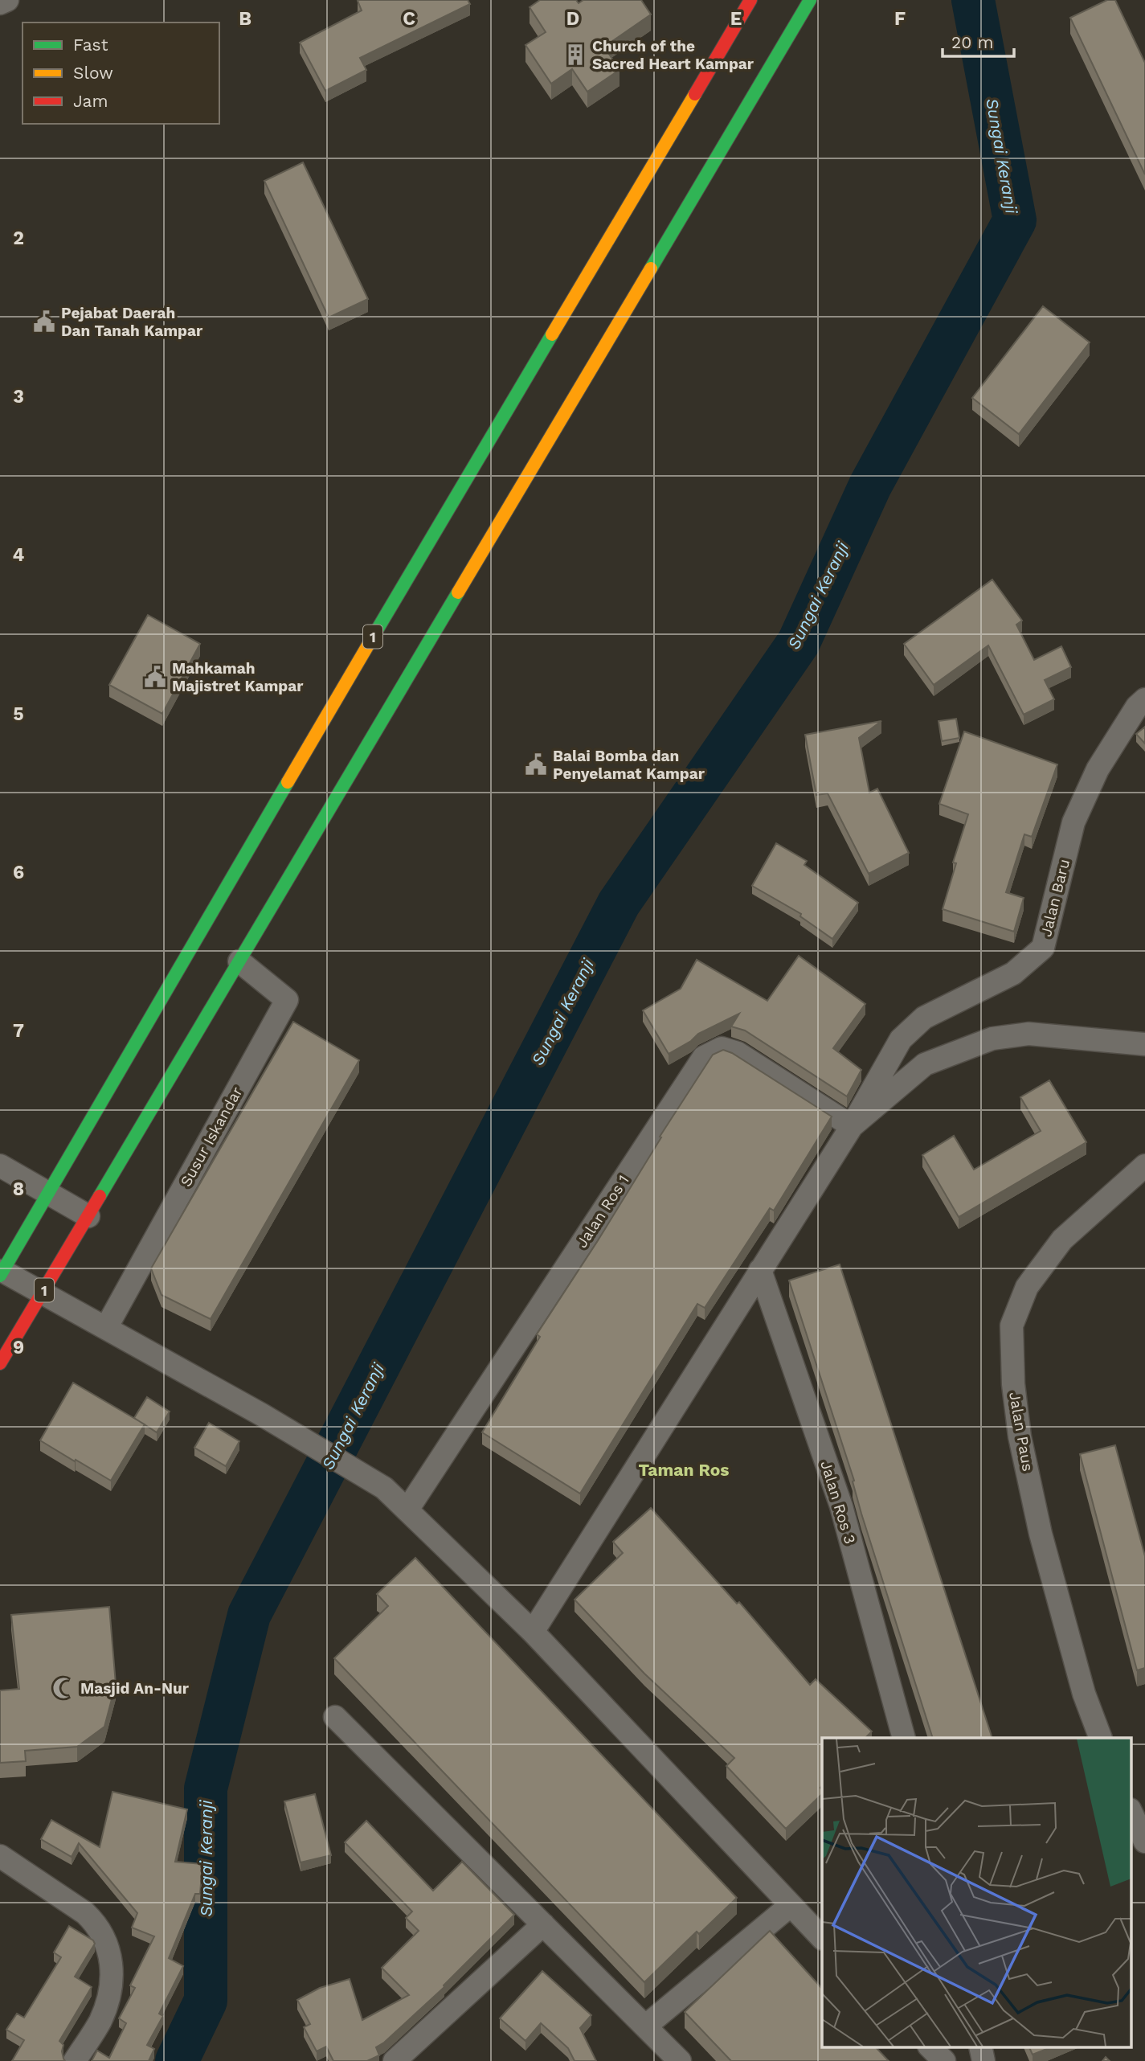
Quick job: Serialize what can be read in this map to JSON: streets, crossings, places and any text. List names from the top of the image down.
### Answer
{
  "streets": {
    "highway": ["1"],
    "street": [
      "Jalan Baru",
      "Susur Iskandar",
      "Jalan Ros 1",
      "Jalan Paus",
      "Jalan Ros 3"
    ]
  },
  "crossings": [
    ["1", "Susur Iskandar"],
    ["Jalan Baru", "Jalan Ros 1"]
  ],
  "districts": ["Taman Ros"],
  "water": ["Sungai Keranji"],
  "places": {
    "building": ["Church of the Sacred Heart Kampar"],
    "public building": ["Pejabat Daerah Dan Tanah Kampar", "Mahkamah Majistret Kampar", "Balai Bomba dan Penyelamat Kampar"],
    "mosque": ["Masjid An-Nur"]
  },
  "legend": ["Fast", "Slow", "Jam"],
  "scale_bar": "20 m",
  "grid": {
    "columns": [
      "B",
      "C",
      "D",
      "E",
      "F"
    ],
    "rows": [
      "2",
      "3",
      "4",
      "5",
      "6",
      "7",
      "8",
      "9"
    ]
  }
}
